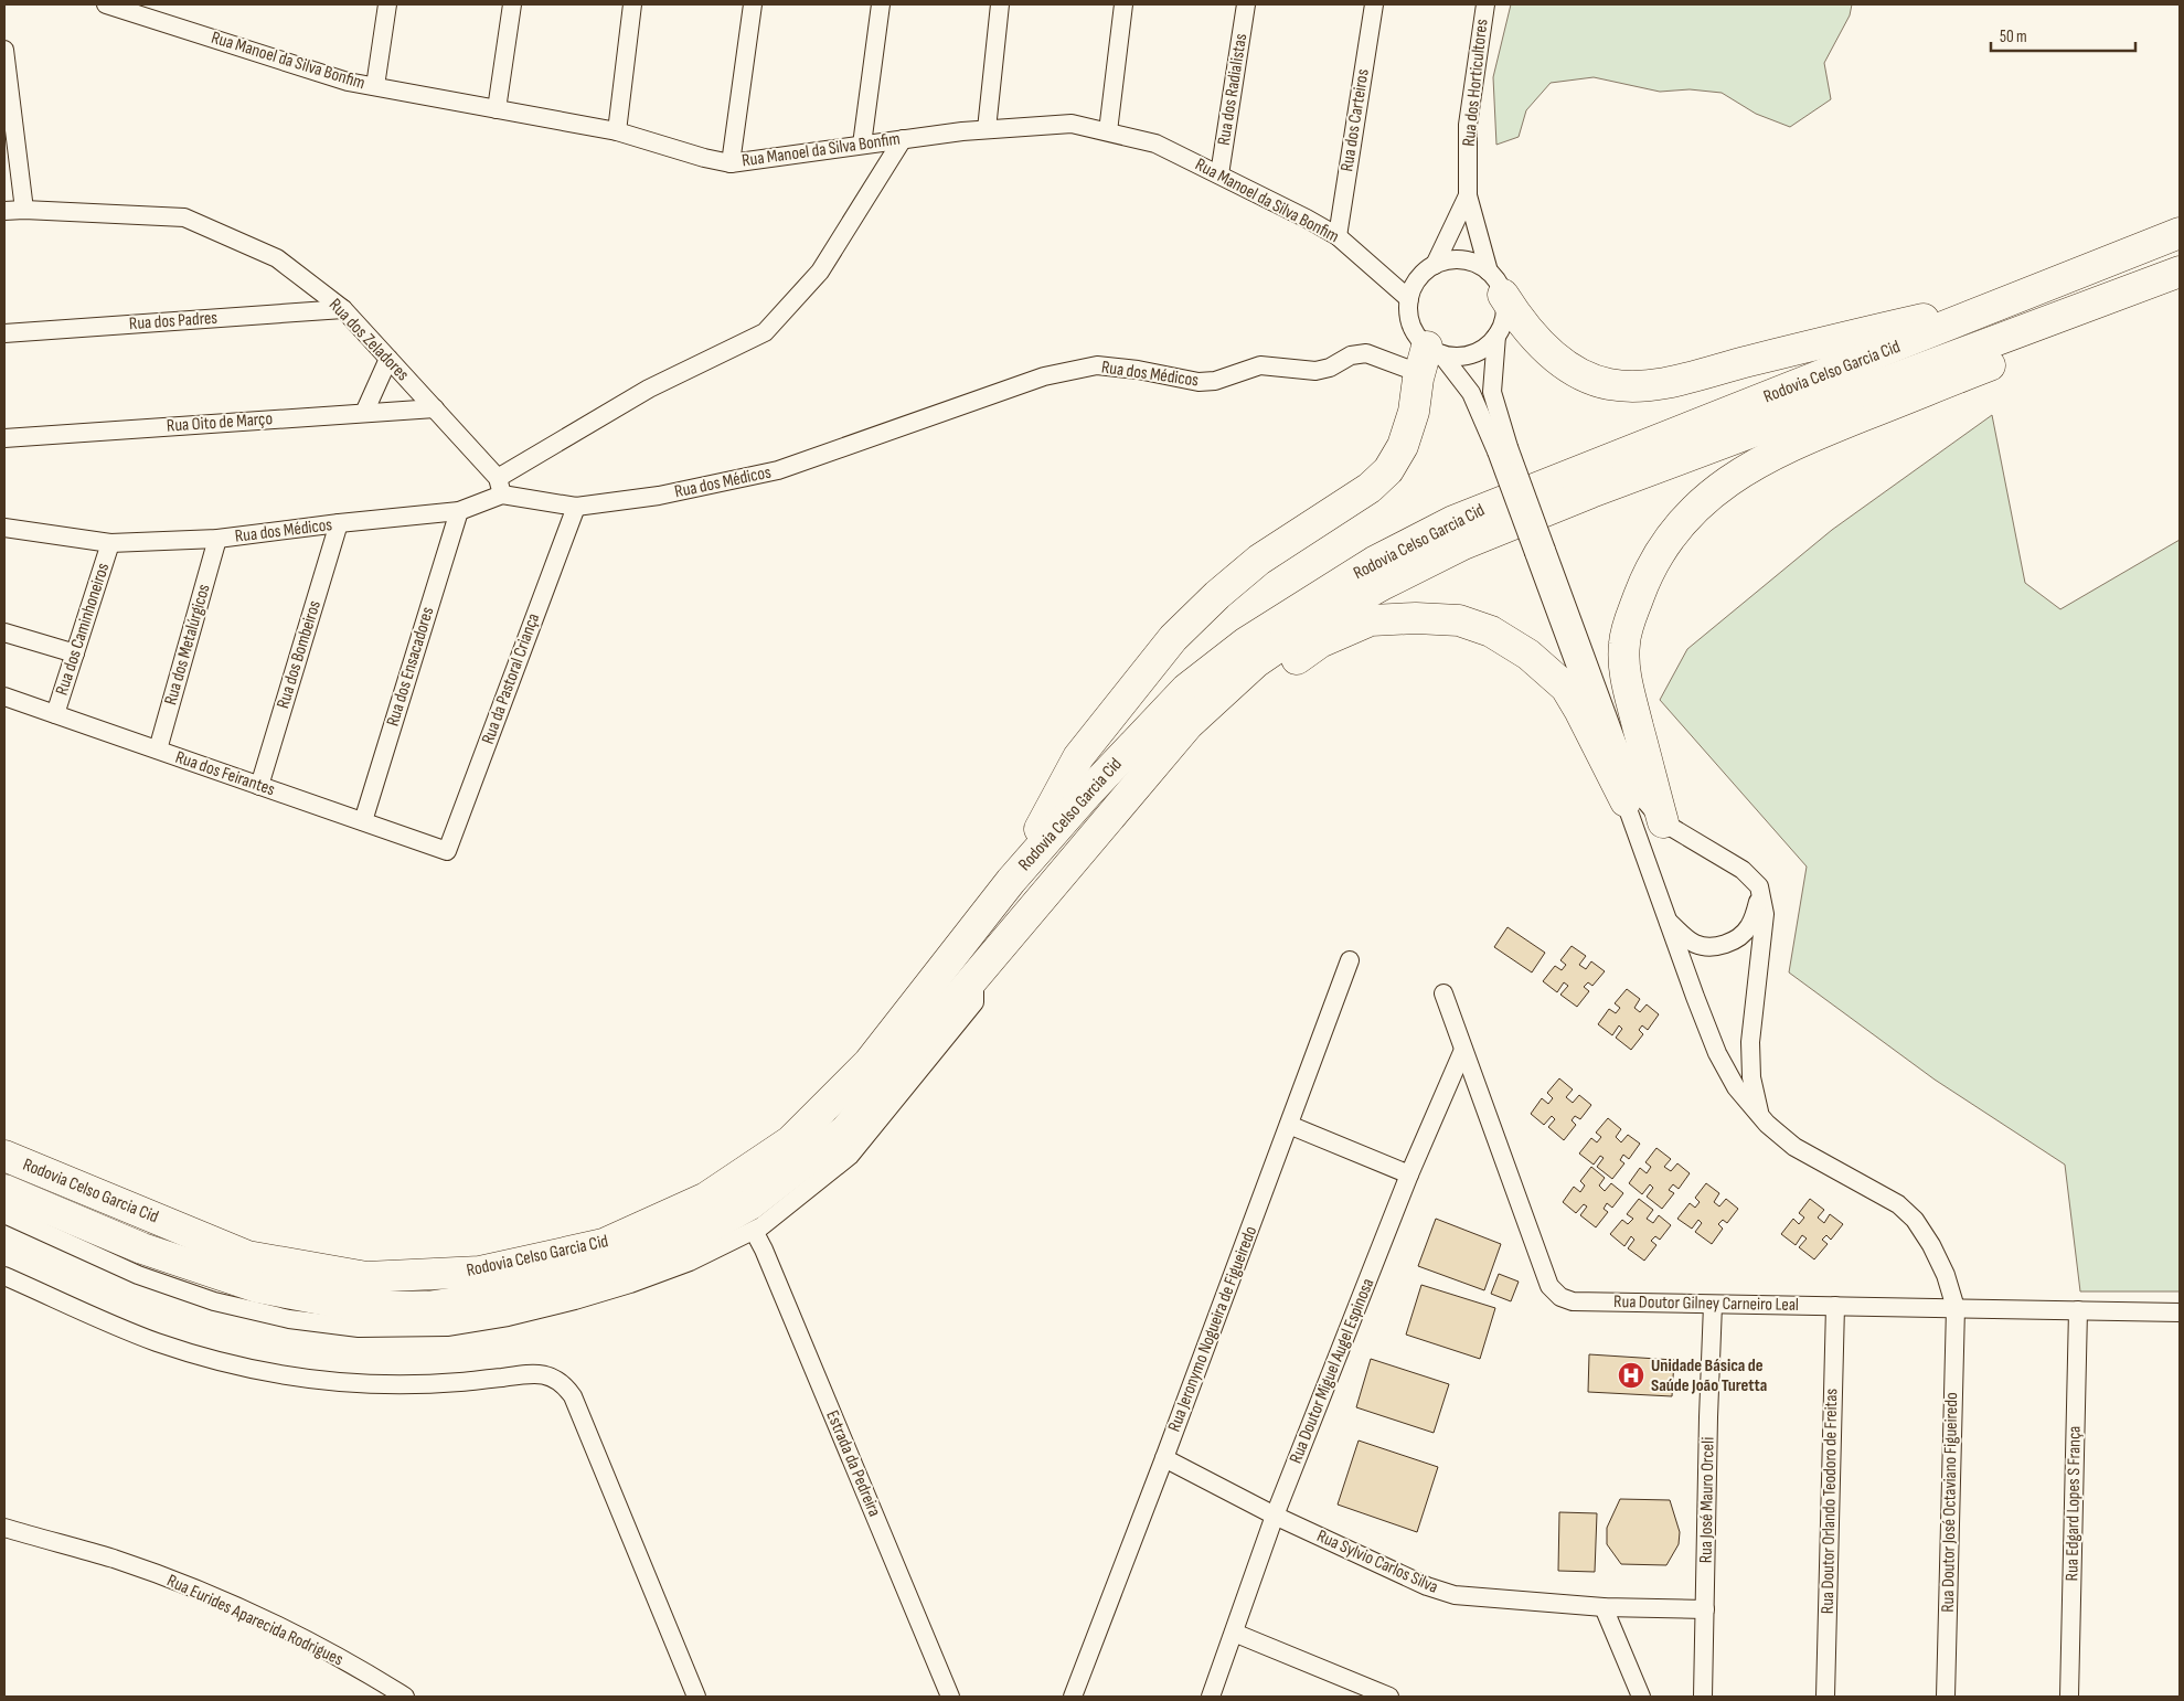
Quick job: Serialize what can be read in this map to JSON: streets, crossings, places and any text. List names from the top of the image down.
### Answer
{
  "streets": {
    "highway": ["Rodovia Celso Garcia Cid"],
    "street": [
      "Rua Manoel da Silva Bonfim",
      "Rua dos Horticultores",
      "Rua dos Radialistas",
      "Rua dos Carteiros",
      "Rua dos Padres",
      "Rua dos Zeladores",
      "Rua dos Médicos",
      "Rua Oito de Março",
      "Rua dos Caminhoneiros",
      "Rua dos Metalúrgicos",
      "Rua dos Bombeiros",
      "Rua dos Ensacadores",
      "Rua da Pastoral Criança",
      "Rua dos Feirantes",
      "Rua Doutor Gilney Carneiro Leal",
      "Rua Jeronymo Nogueira de Figueiredo",
      "Rua Doutor Miguel Augel Espinosa",
      "Estrada da Pedreira",
      "Rua José Mauro Orceli",
      "Rua Doutor Orlando Teodoro de Freitas",
      "Rua Doutor José Octaviano Figueiredo",
      "Rua Edgard Lopes S França",
      "Rua Sylvio Carlos Silva",
      "Rua Eurides Aparecida Rodrigues"
    ]
  },
  "crossings": [
    ["Rua Manoel da Silva Bonfim", "Rua dos Horticultores"],
    ["Rua Manoel da Silva Bonfim", "Rua dos Radialistas"],
    ["Rua Manoel da Silva Bonfim", "Rua dos Carteiros"],
    ["Rua Manoel da Silva Bonfim", "Rua dos Médicos"],
    ["Rua dos Horticultores", "Rua dos Médicos"],
    ["Rua dos Padres", "Rua dos Zeladores"],
    ["Rua dos Zeladores", "Rua dos Médicos"],
    ["Rua dos Zeladores", "Rua Oito de Março"],
    ["Rua dos Médicos", "Rua dos Caminhoneiros"],
    ["Rua dos Médicos", "Rua dos Metalúrgicos"],
    ["Rua dos Médicos", "Rua dos Bombeiros"],
    ["Rua dos Médicos", "Rua dos Ensacadores"],
    ["Rua dos Médicos", "Rua da Pastoral Criança"],
    ["Rua dos Caminhoneiros", "Rua dos Feirantes"],
    ["Rua dos Metalúrgicos", "Rua dos Feirantes"],
    ["Rua dos Bombeiros", "Rua dos Feirantes"],
    ["Rua dos Ensacadores", "Rua dos Feirantes"],
    ["Rua da Pastoral Criança", "Rua dos Feirantes"],
    ["Rua Doutor Gilney Carneiro Leal", "Rua Doutor Miguel Augel Espinosa"],
    ["Rua Doutor Gilney Carneiro Leal", "Rua José Mauro Orceli"],
    ["Rua Doutor Gilney Carneiro Leal", "Rua Doutor Orlando Teodoro de Freitas"],
    ["Rua Doutor Gilney Carneiro Leal", "Rua Doutor José Octaviano Figueiredo"],
    ["Rua Doutor Gilney Carneiro Leal", "Rua Edgard Lopes S França"],
    ["Rua Jeronymo Nogueira de Figueiredo", "Rua Sylvio Carlos Silva"],
    ["Rua Doutor Miguel Augel Espinosa", "Rua Sylvio Carlos Silva"],
    ["Rua José Mauro Orceli", "Rua Sylvio Carlos Silva"]
  ],
  "places": {
    "hospital": ["Unidade Básica de Saúde João Turetta"]
  },
  "scale_bar": "50 m"
}
